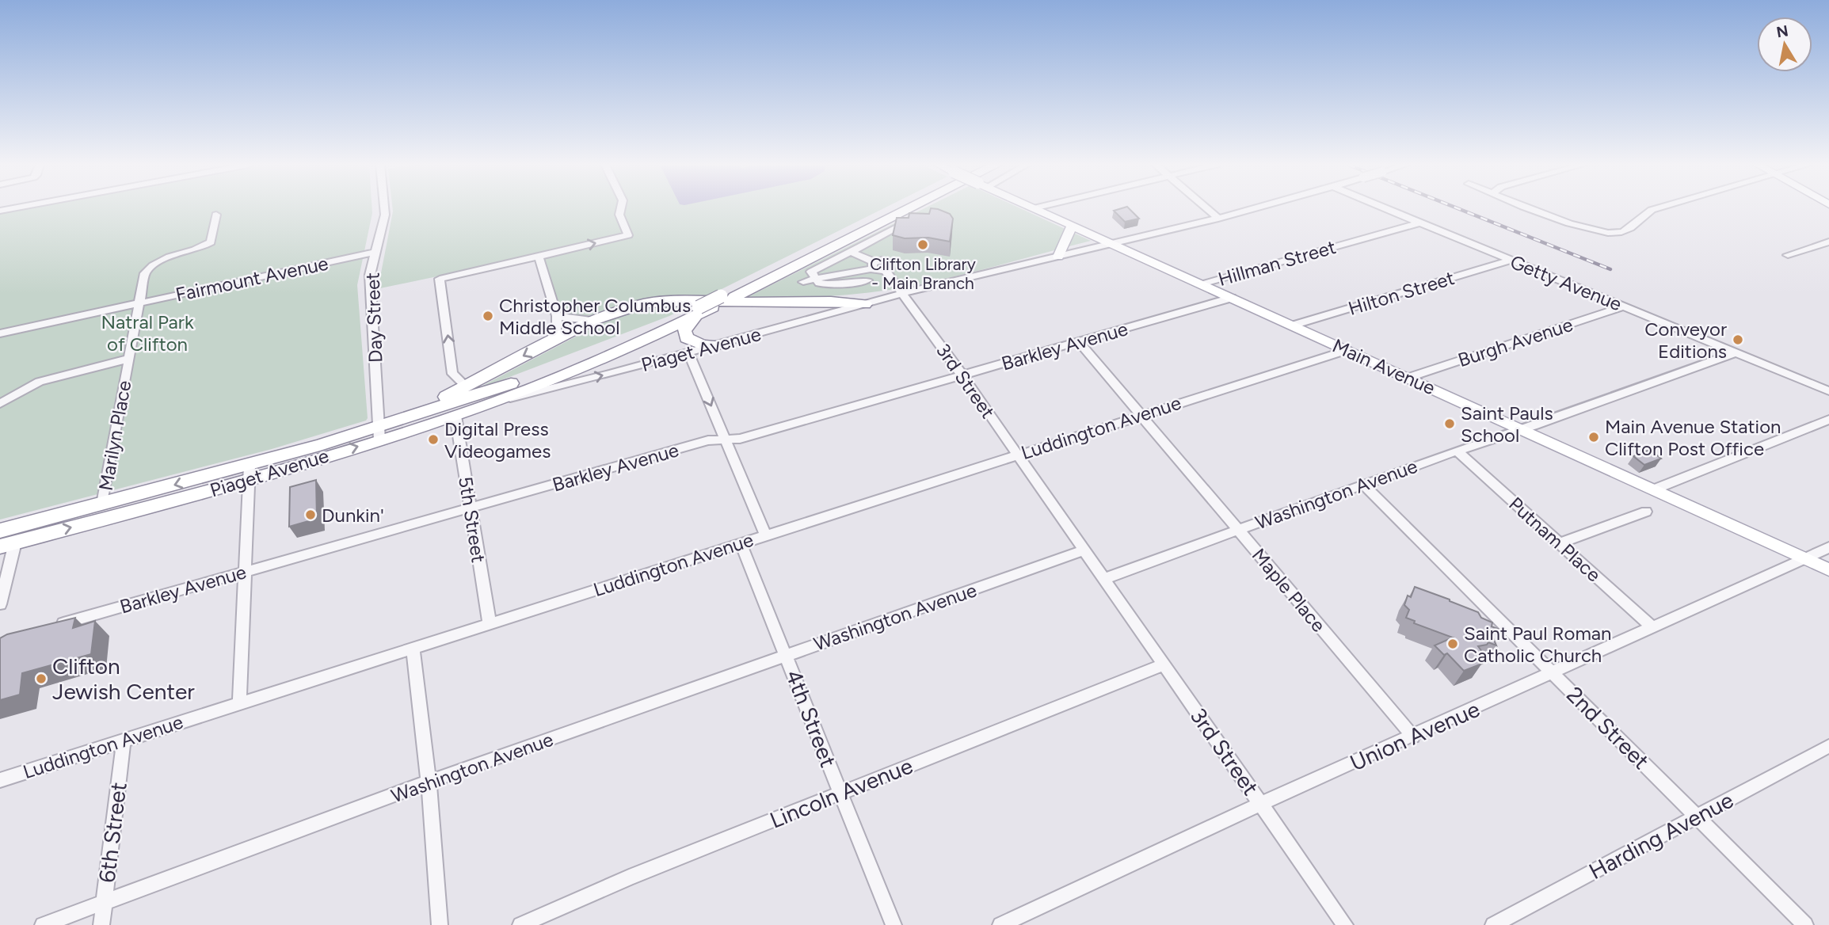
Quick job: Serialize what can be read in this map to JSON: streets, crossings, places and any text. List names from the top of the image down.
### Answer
{
  "streets": {
    "highway": ["Piaget Avenue"],
    "main road": ["Main Avenue"],
    "street": [
      "Hillman Street",
      "Fairmount Avenue",
      "Getty Avenue",
      "Hilton Street",
      "Day Street",
      "Burgh Avenue",
      "Barkley Avenue",
      "3rd Street",
      "Luddington Avenue",
      "Marilyn Place",
      "Washington Avenue",
      "5th Street",
      "Putnam Place",
      "Maple Place",
      "4th Street",
      "2nd Street",
      "Union Avenue",
      "Lincoln Avenue",
      "6th Street",
      "Harding Avenue"
    ]
  },
  "crossings": [
    ["Hillman Street", "Getty Avenue"],
    ["Hillman Street", "Main Avenue"],
    ["Fairmount Avenue", "Day Street"],
    ["Fairmount Avenue", "Marilyn Place"],
    ["Getty Avenue", "Hilton Street"],
    ["Getty Avenue", "Burgh Avenue"],
    ["Getty Avenue", "Washington Avenue"],
    ["Hilton Street", "Main Avenue"],
    ["Day Street", "Piaget Avenue"],
    ["Burgh Avenue", "Main Avenue"],
    ["Barkley Avenue", "Main Avenue"],
    ["Barkley Avenue", "3rd Street"],
    ["Barkley Avenue", "5th Street"],
    ["Barkley Avenue", "Maple Place"],
    ["Piaget Avenue", "Main Avenue"],
    ["Piaget Avenue", "3rd Street"],
    ["Piaget Avenue", "Marilyn Place"],
    ["Piaget Avenue", "5th Street"],
    ["Main Avenue", "Luddington Avenue"],
    ["Main Avenue", "Washington Avenue"],
    ["Main Avenue", "Union Avenue"],
    ["3rd Street", "Luddington Avenue"],
    ["3rd Street", "Washington Avenue"],
    ["3rd Street", "Union Avenue"],
    ["3rd Street", "Lincoln Avenue"],
    ["Luddington Avenue", "5th Street"],
    ["Luddington Avenue", "Maple Place"],
    ["Luddington Avenue", "4th Street"],
    ["Luddington Avenue", "6th Street"],
    ["Washington Avenue", "Putnam Place"],
    ["Washington Avenue", "Maple Place"],
    ["Washington Avenue", "4th Street"],
    ["Washington Avenue", "2nd Street"],
    ["Washington Avenue", "6th Street"],
    ["Putnam Place", "Union Avenue"],
    ["Maple Place", "Union Avenue"],
    ["4th Street", "Lincoln Avenue"],
    ["2nd Street", "Union Avenue"],
    ["2nd Street", "Harding Avenue"]
  ],
  "parks": ["Natral Park of Clifton"],
  "places": [
    "Clifton Library - Main Branch",
    "Christopher Columbus Middle School",
    "Conveyor Editions",
    "Saint Pauls School",
    "Main Avenue Station Clifton Post Office",
    "Digital Press Videogames",
    "Dunkin'",
    "Saint Paul Roman Catholic Church",
    "Clifton Jewish Center"
  ],
  "north": "top"
}
